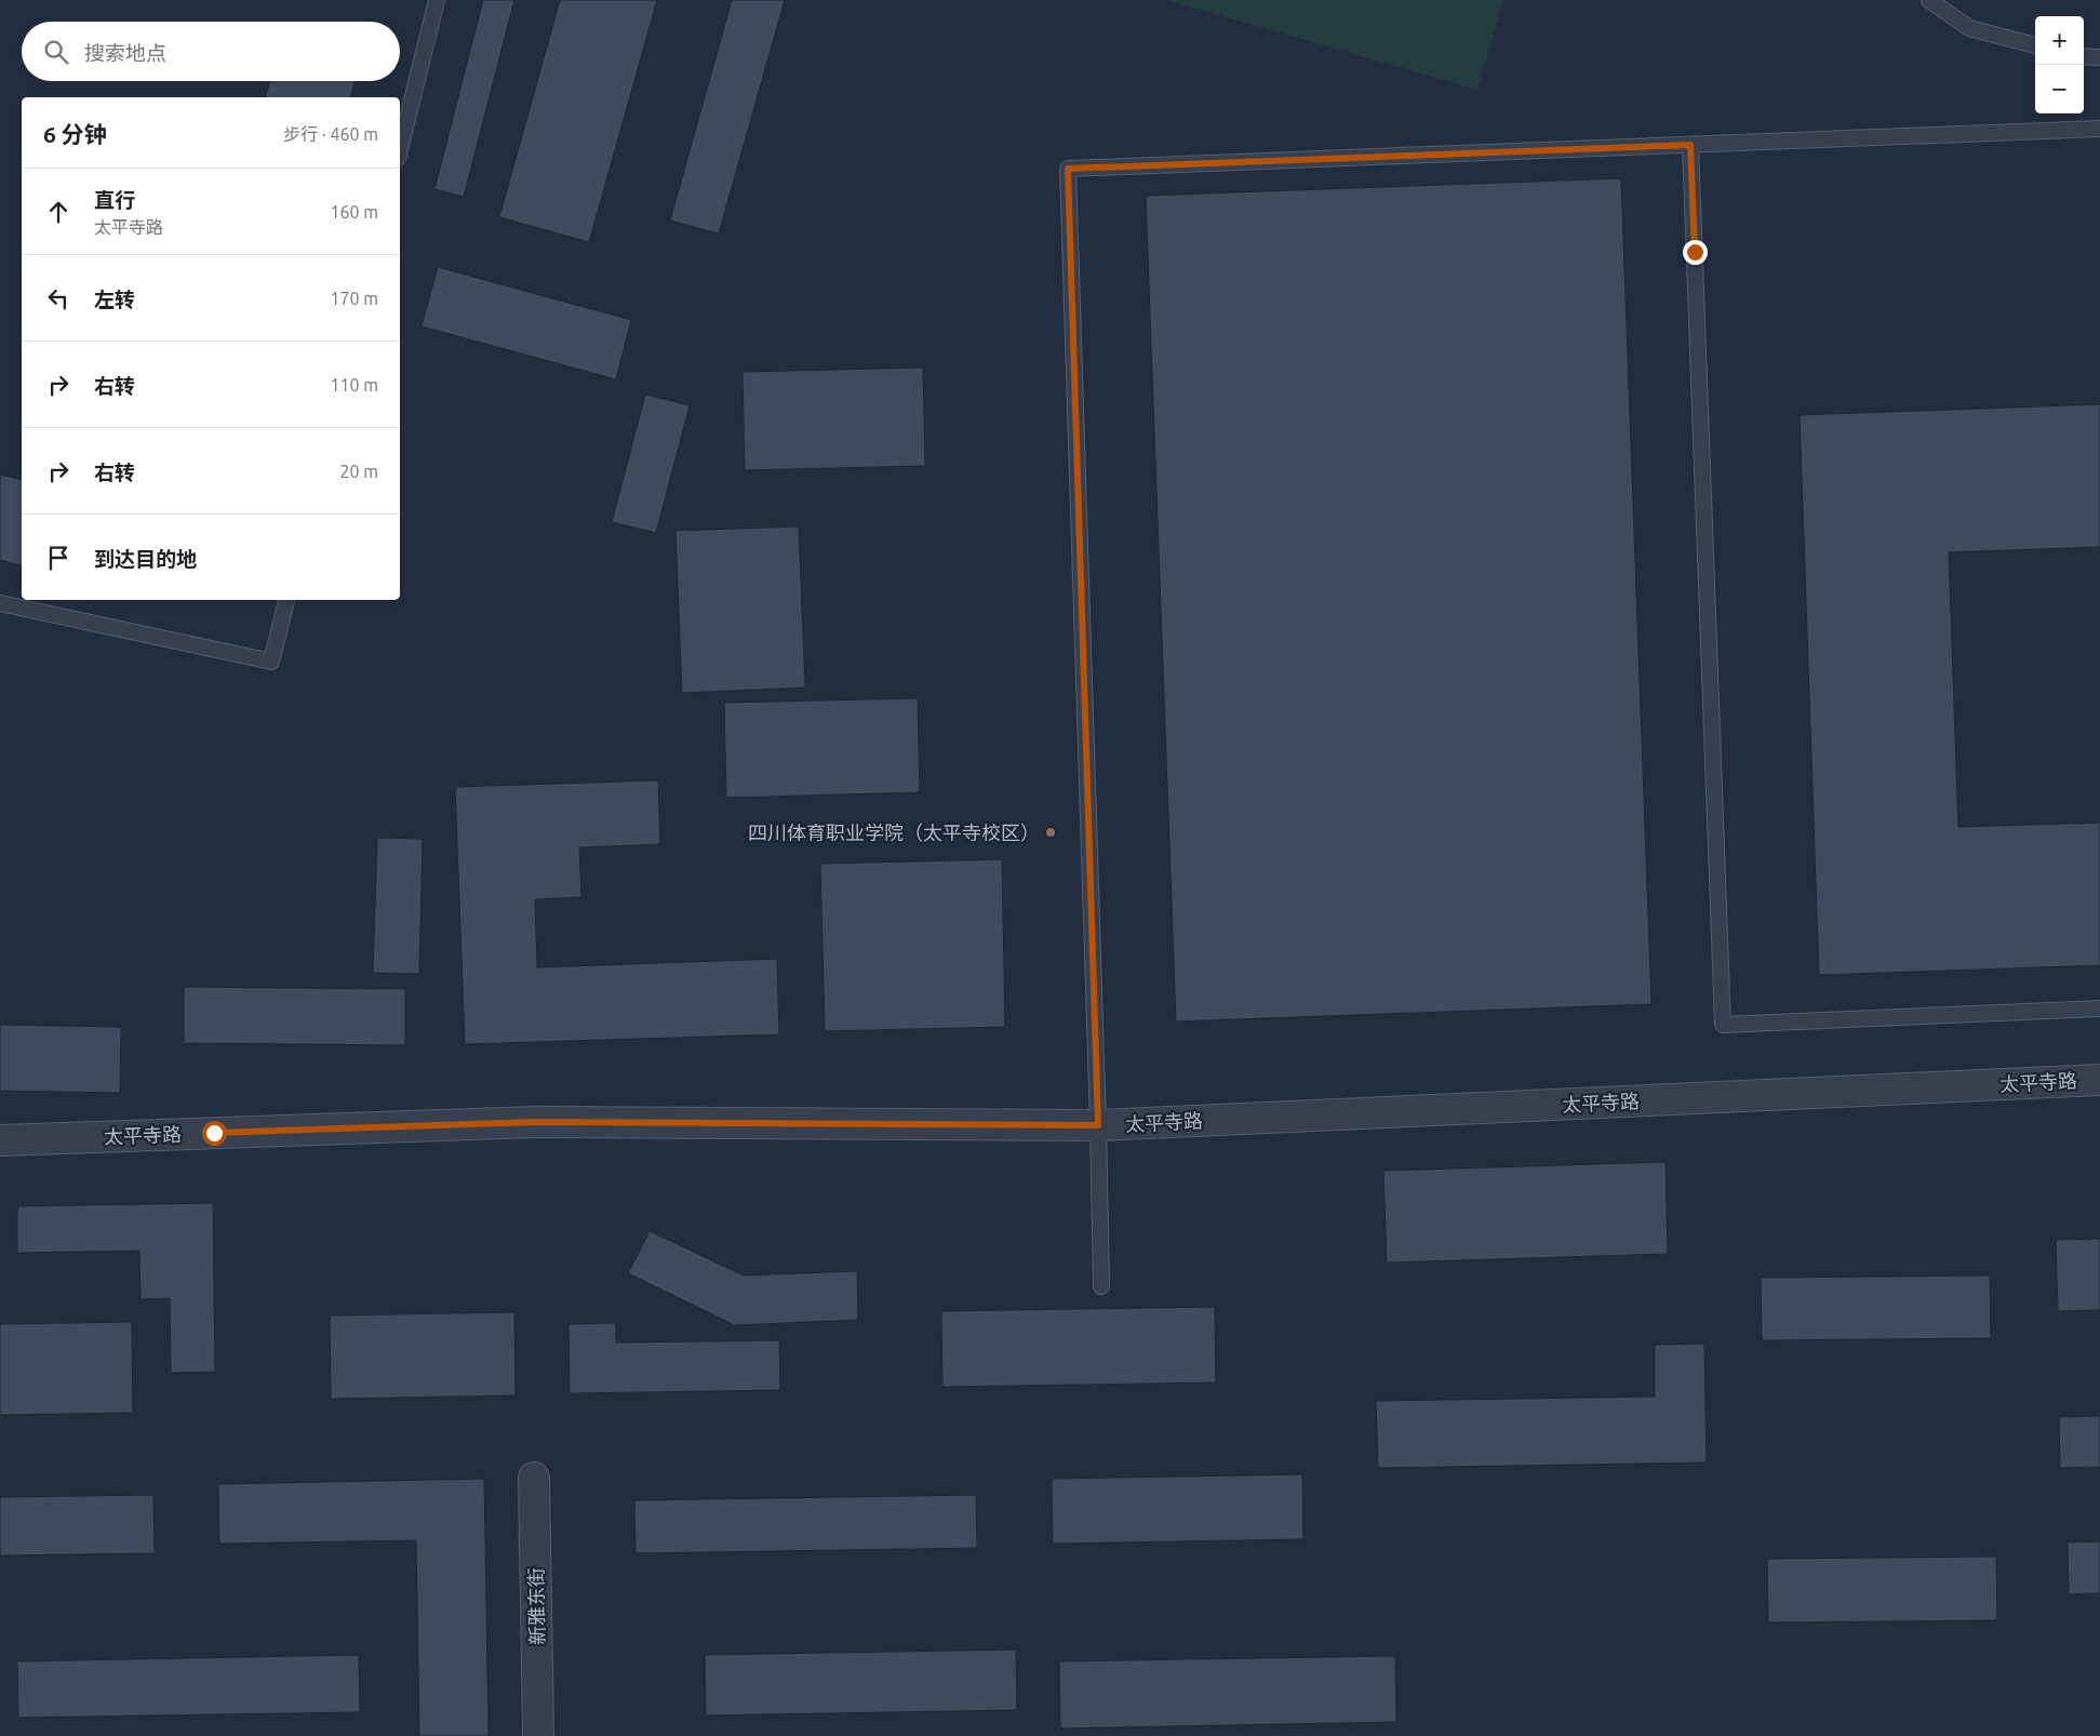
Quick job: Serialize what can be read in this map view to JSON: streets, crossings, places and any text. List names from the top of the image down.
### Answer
{
  "streets": {
    "street": ["太平寺路", "新雅东街"]
  },
  "places": ["四川体育职业学院（太平寺校区）"],
  "page": {
    "map_buttons": ["+", "−"],
    "search": "搜索地点",
    "heading": ["6 分钟", "步行 · 460 m"],
    "list": [
      ["直行", "太平寺路", "160 m"],
      ["左转", "170 m"],
      ["右转", "110 m"],
      ["右转", "20 m"],
      "到达目的地"
    ]
  }
}
